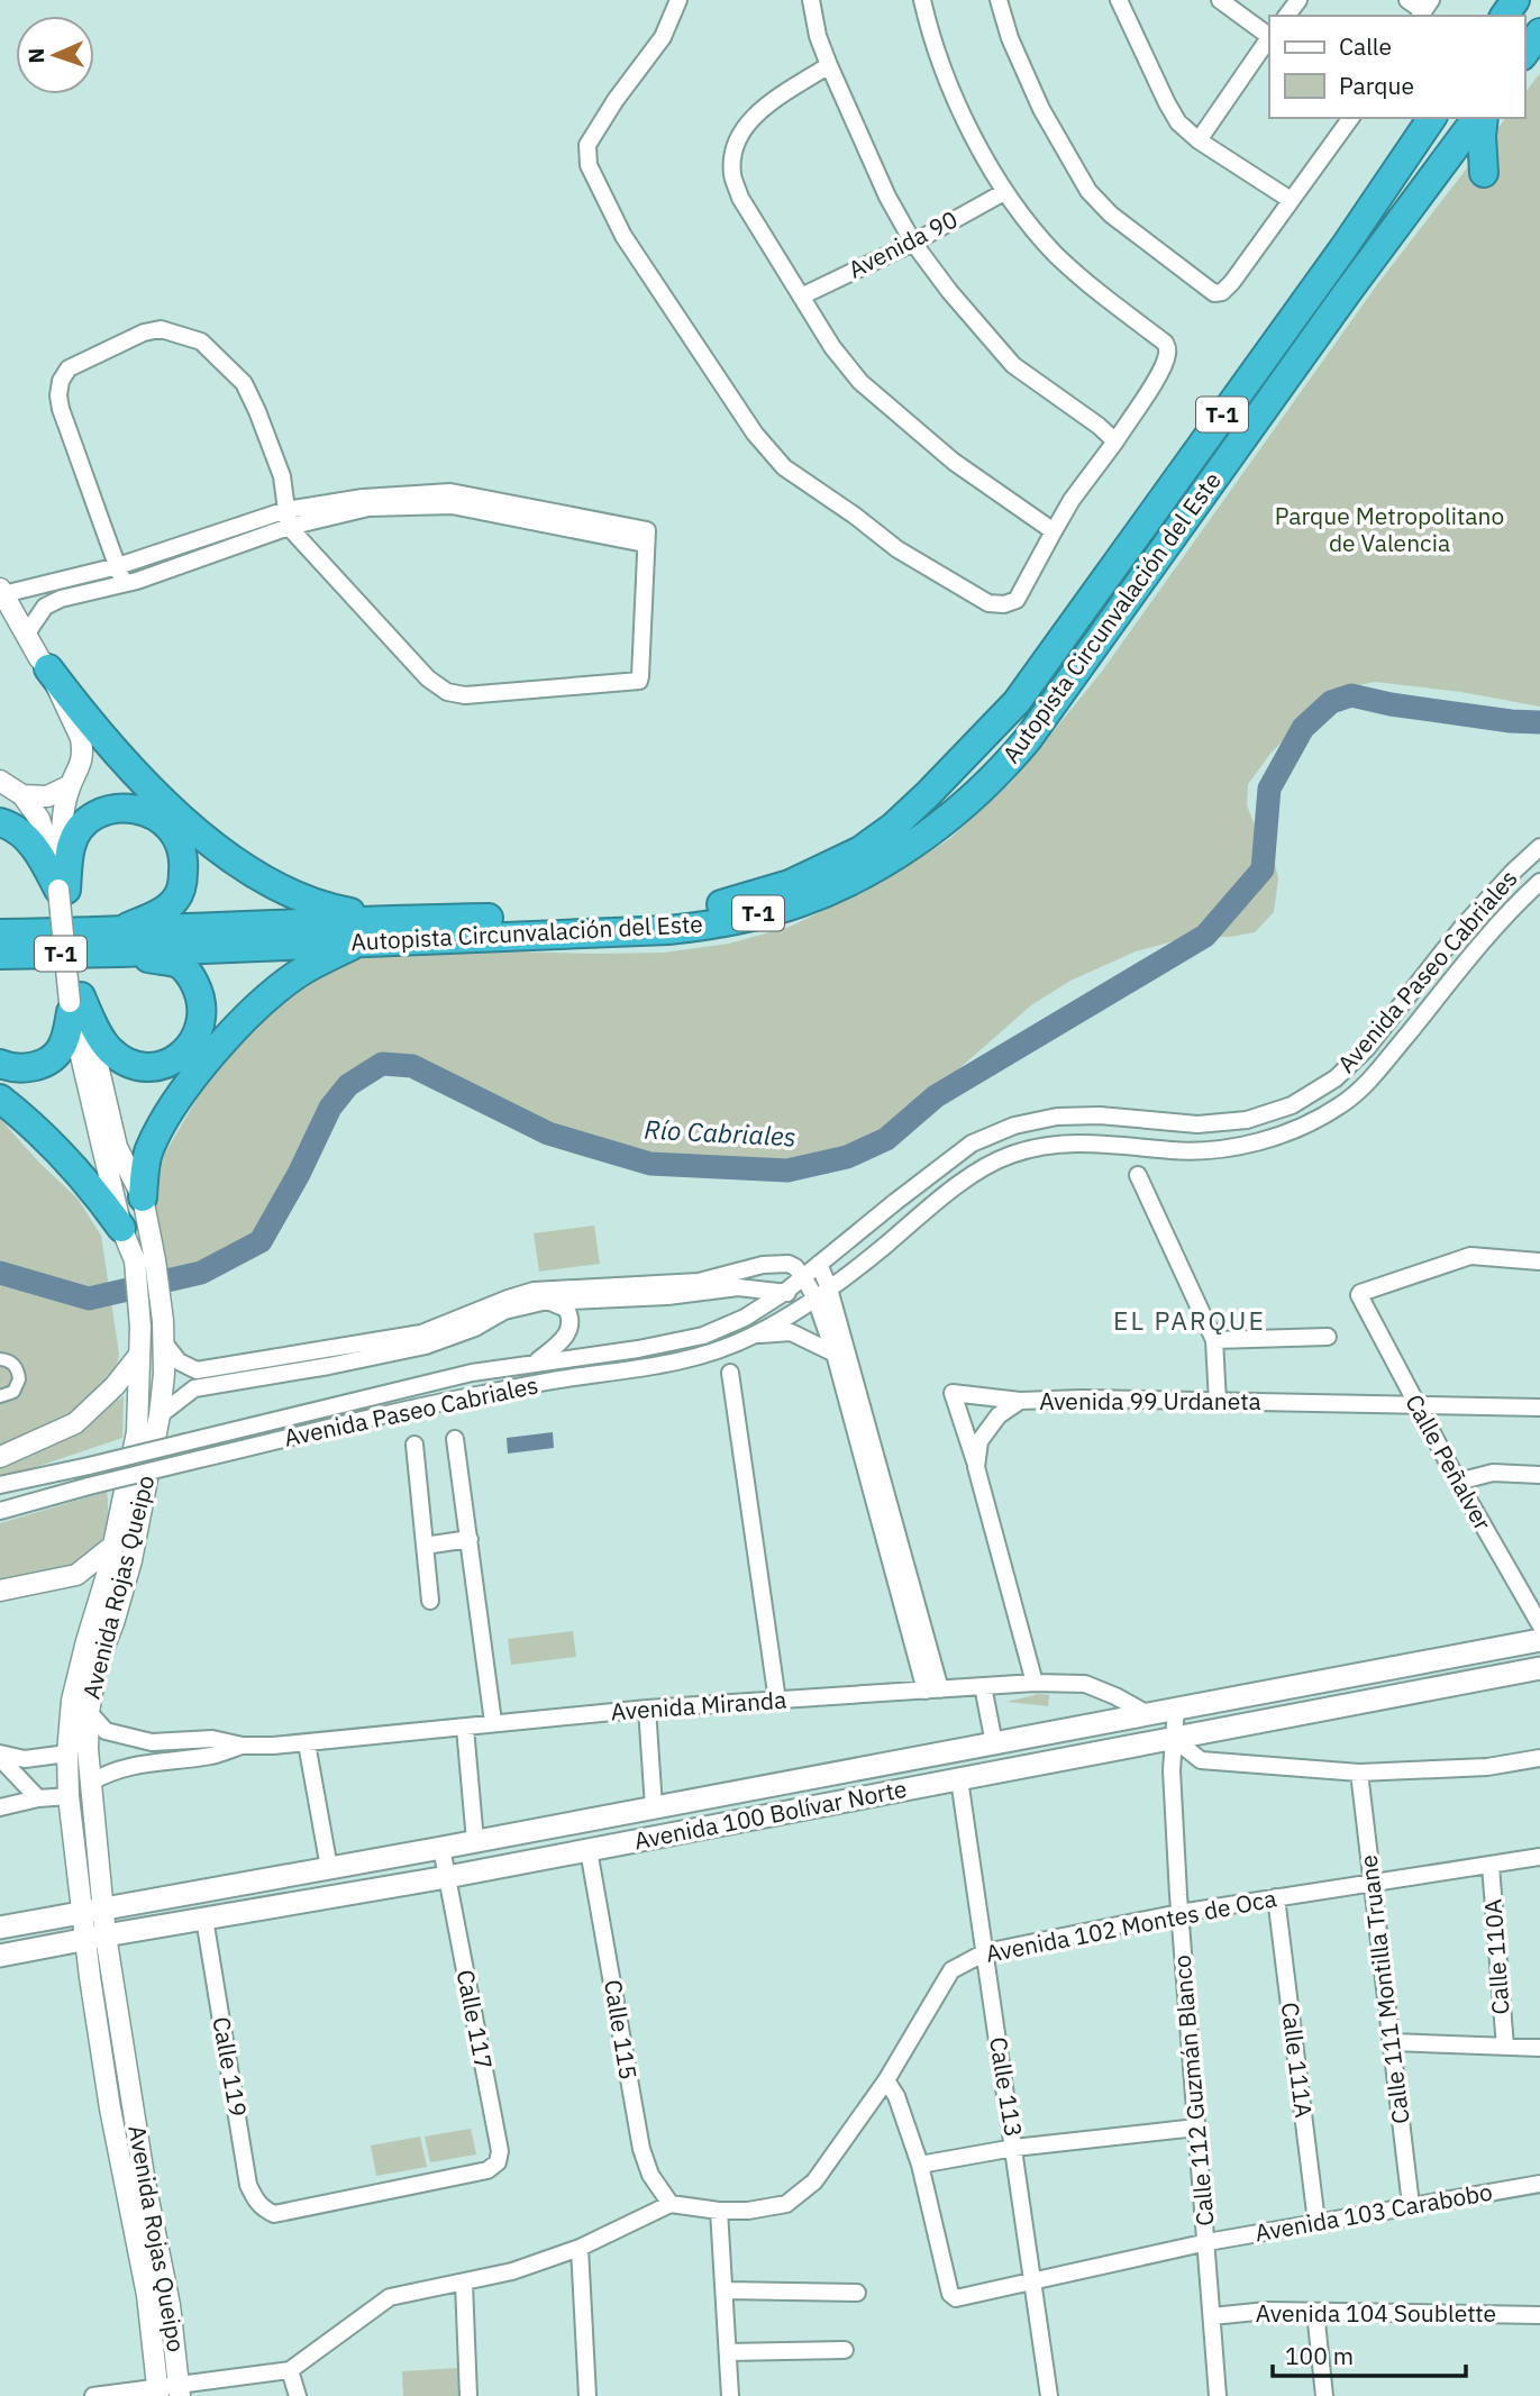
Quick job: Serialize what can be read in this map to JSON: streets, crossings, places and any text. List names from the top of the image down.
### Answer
{
  "streets": {
    "highway": ["T-1", "Autopista Circunvalación del Este"],
    "main road": ["Avenida 100 Bolívar Norte"],
    "street": [
      "Avenida 90",
      "Avenida Paseo Cabriales",
      "Avenida 99 Urdaneta",
      "Calle Peñalver",
      "Avenida Rojas Queipo",
      "Avenida Miranda",
      "Avenida 102 Montes de Oca",
      "Calle 110A",
      "Calle 111 Montilla Truane",
      "Calle 117",
      "Calle 115",
      "Calle 111A",
      "Calle 119",
      "Calle 113",
      "Calle 112 Guzmán Blanco",
      "Avenida 103 Carabobo",
      "Avenida 104 Soublette"
    ]
  },
  "crossings": [
    ["Avenida 99 Urdaneta", "Calle Peñalver"],
    ["Avenida Rojas Queipo", "Avenida Miranda"],
    ["Avenida Rojas Queipo", "Avenida 100 Bolívar Norte"],
    ["Avenida Miranda", "Avenida 100 Bolívar Norte"],
    ["Avenida 100 Bolívar Norte", "Calle 117"],
    ["Avenida 100 Bolívar Norte", "Calle 115"],
    ["Avenida 100 Bolívar Norte", "Calle 119"],
    ["Avenida 100 Bolívar Norte", "Calle 113"],
    ["Avenida 100 Bolívar Norte", "Calle 112 Guzmán Blanco"],
    ["Avenida 102 Montes de Oca", "Calle 110A"],
    ["Avenida 102 Montes de Oca", "Calle 111 Montilla Truane"],
    ["Avenida 102 Montes de Oca", "Calle 115"],
    ["Avenida 102 Montes de Oca", "Calle 111A"],
    ["Avenida 102 Montes de Oca", "Calle 113"],
    ["Avenida 102 Montes de Oca", "Calle 112 Guzmán Blanco"],
    ["Calle 111 Montilla Truane", "Avenida 103 Carabobo"],
    ["Calle 117", "Calle 119"],
    ["Calle 111A", "Avenida 103 Carabobo"],
    ["Calle 113", "Avenida 103 Carabobo"],
    ["Calle 112 Guzmán Blanco", "Avenida 103 Carabobo"],
    ["Calle 112 Guzmán Blanco", "Avenida 104 Soublette"]
  ],
  "districts": ["EL PARQUE"],
  "water": ["Río Cabriales"],
  "parks": ["Parque Metropolitano de Valencia"],
  "legend": ["Calle", "Parque"],
  "scale_bar": "100 m",
  "north": "left"
}
